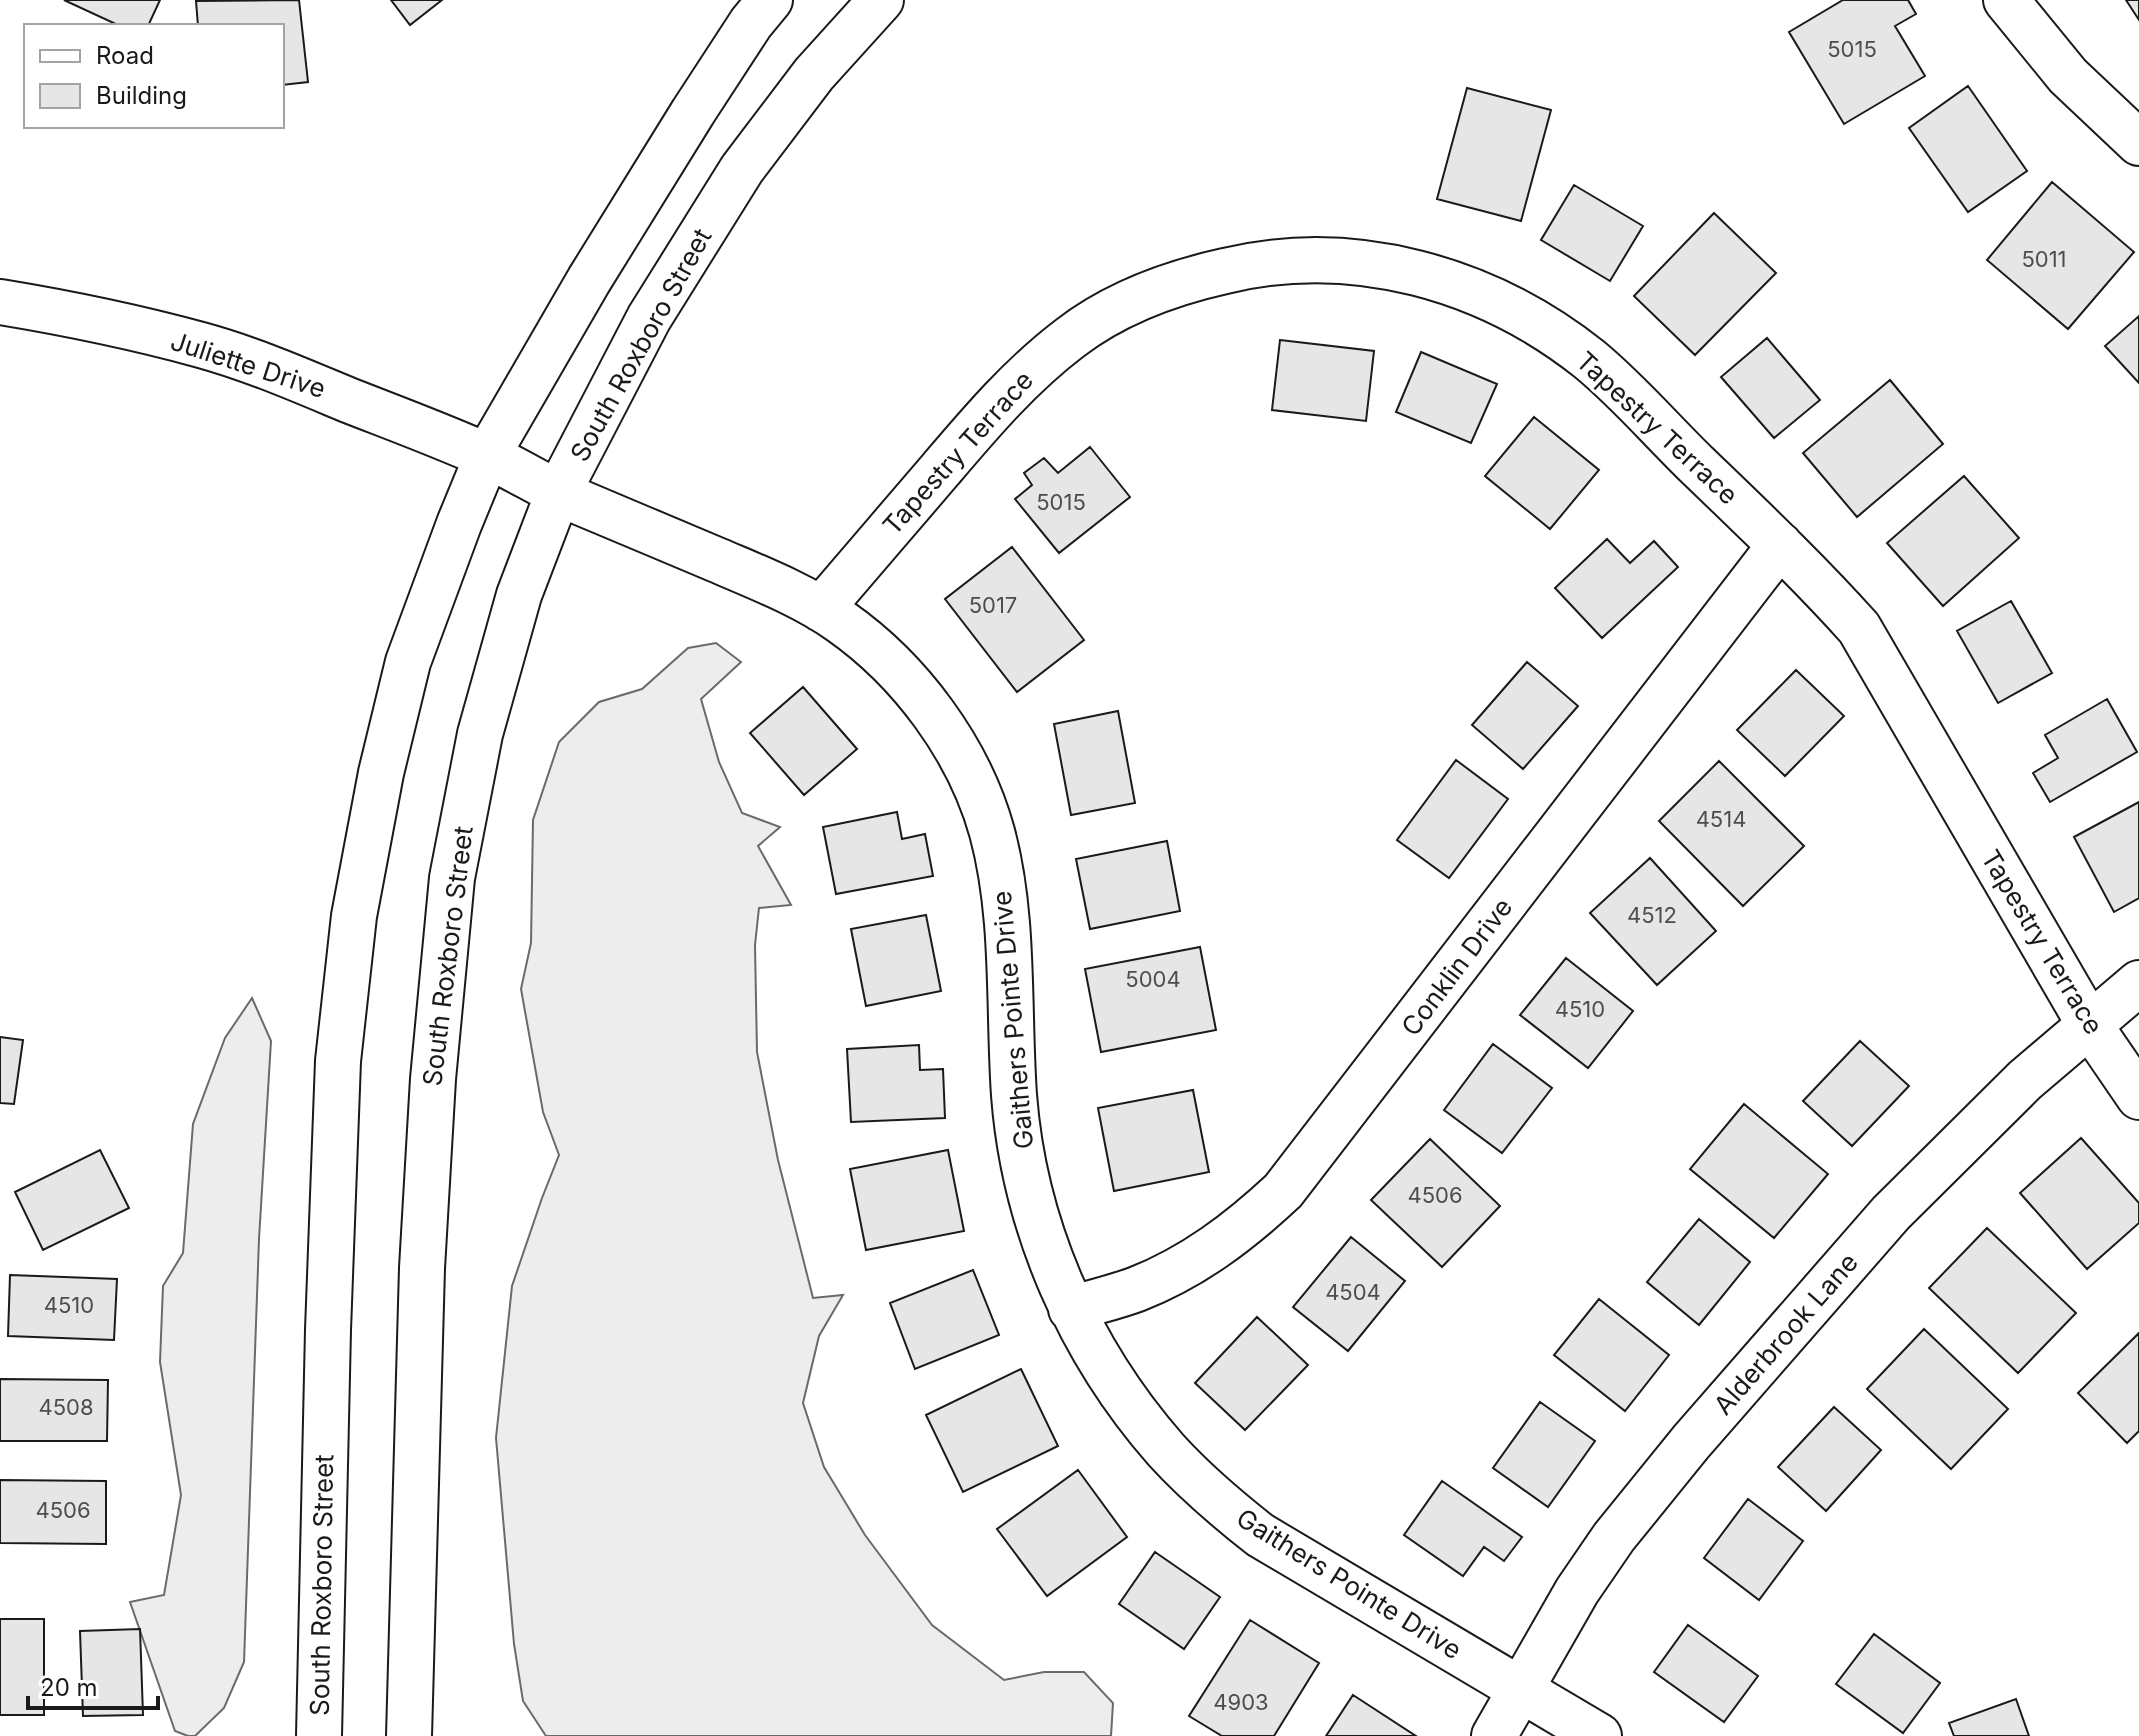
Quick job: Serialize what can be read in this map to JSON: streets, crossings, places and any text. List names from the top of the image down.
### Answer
{
  "streets": {
    "street": [
      "South Roxboro Street",
      "Juliette Drive",
      "Tapestry Terrace",
      "Conklin Drive",
      "Gaithers Pointe Drive",
      "Alderbrook Lane"
    ]
  },
  "crossings": [
    ["South Roxboro Street", "Juliette Drive"],
    ["South Roxboro Street", "Gaithers Pointe Drive"],
    ["Juliette Drive", "Gaithers Pointe Drive"],
    ["Tapestry Terrace", "Conklin Drive"],
    ["Tapestry Terrace", "Gaithers Pointe Drive"],
    ["Tapestry Terrace", "Alderbrook Lane"],
    ["Conklin Drive", "Gaithers Pointe Drive"],
    ["Gaithers Pointe Drive", "Alderbrook Lane"]
  ],
  "house_numbers": [
    "5015",
    "5011",
    "5015",
    "5017",
    "4514",
    "4512",
    "5004",
    "4510",
    "4506",
    "4504",
    "4510",
    "4508",
    "4506",
    "4903"
  ],
  "legend": ["Road", "Building"],
  "scale_bar": "20 m"
}
